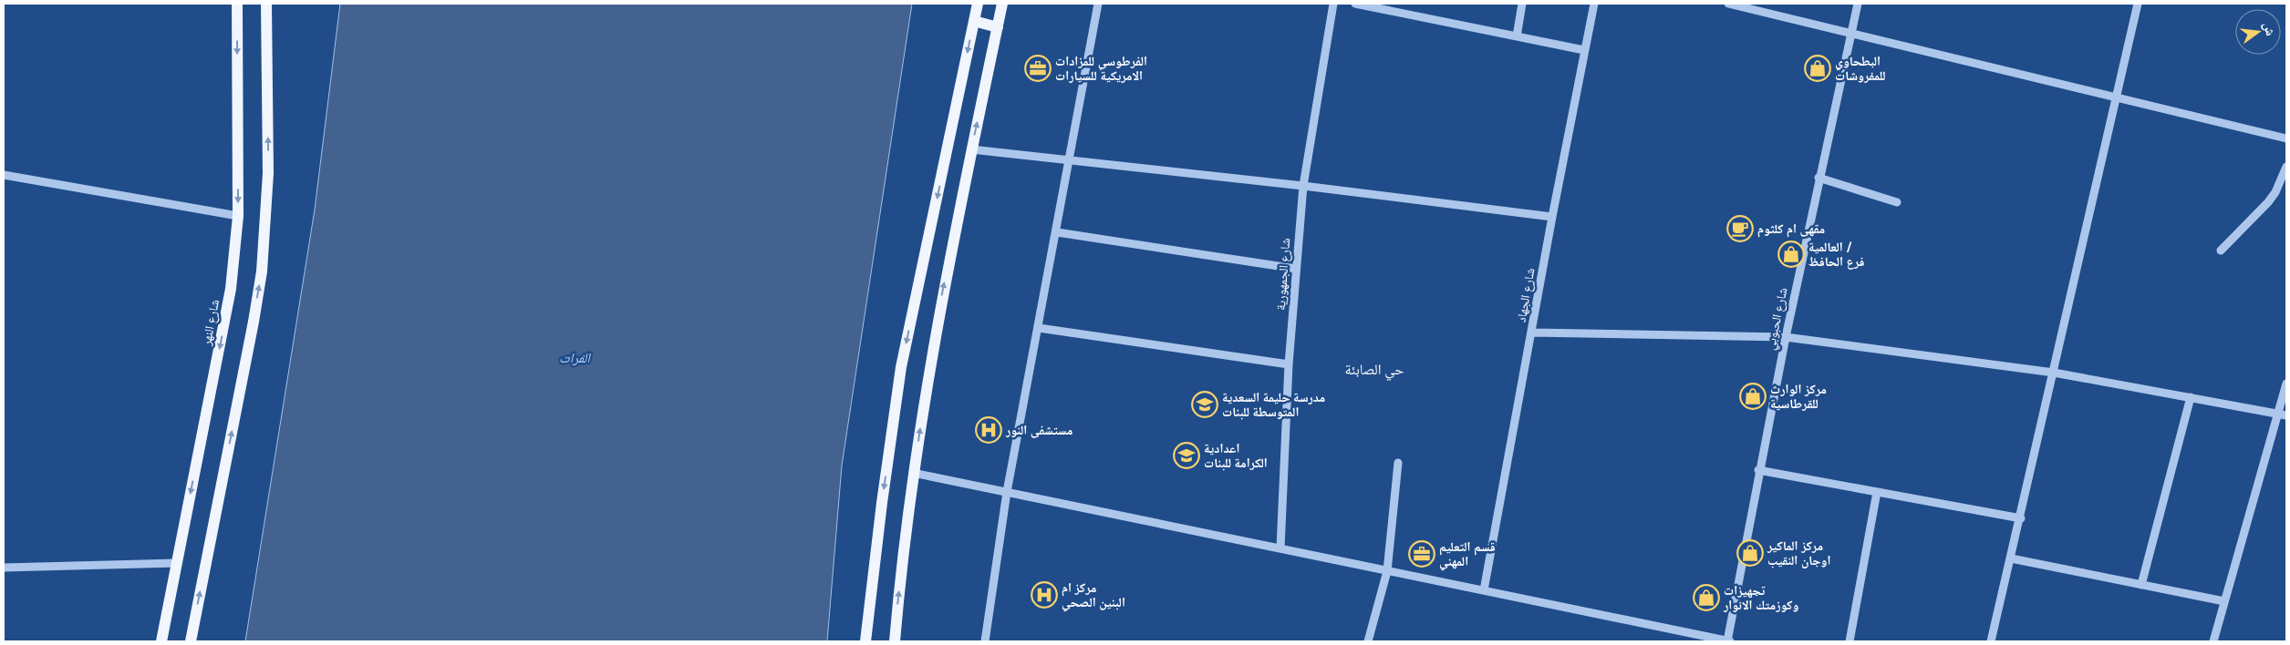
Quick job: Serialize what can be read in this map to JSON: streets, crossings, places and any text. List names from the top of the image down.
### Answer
{
  "streets": {
    "main road": ["شارع النهر"],
    "street": ["شارع الجمهورية", "شارع الجهاد", "شارع الحبوبي"]
  },
  "districts": ["حي الصابئة"],
  "water": ["الفرات"],
  "places": {
    "office": ["الفرطوسي للمزادات الامريكية للسيارات", "قسم التعليم المهني"],
    "shop": [
      "البطحاوي للمفروشات",
      "العالمية / فرع الحافظ",
      "مركز الوارث للقرطاسية",
      "مركز الماكير اوجان النقيب",
      "تجهيزات وكوزمتك الانوار"
    ],
    "cafe": ["مقهى ام كلثوم"],
    "school or university": ["مدرسة حليمة السعدية المتوسطة للبنات", "اعدادية الكرامة للبنات"],
    "hospital": ["مستشفى النور", "مركز ام البنين الصحي"]
  },
  "north": "right"
}
